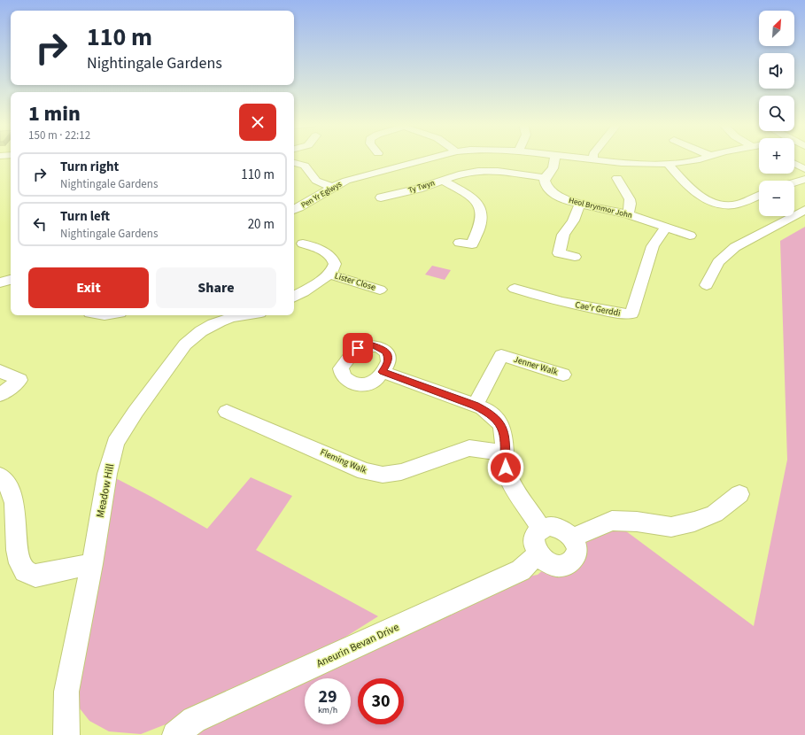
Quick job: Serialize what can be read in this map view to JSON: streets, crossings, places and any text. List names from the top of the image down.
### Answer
{
  "streets": {
    "street": [
      "Ty Twyn",
      "Pen Yr Eglwys",
      "Heol Brynmor John",
      "Lister Close",
      "Cae'r Gerddi",
      "Jenner Walk",
      "Fleming Walk",
      "Meadow Hill",
      "Aneurin Bevan Drive"
    ]
  },
  "crossings": [
    ["Ty Twyn", "Heol Brynmor John"],
    ["Heol Brynmor John", "Cae'r Gerddi"]
  ],
  "north": "top right",
  "page": {
    "map_buttons": ["+", "−"],
    "turn": ["110 m", "Nightingale Gardens"],
    "heading": ["1 min", "150 m · 22:12"],
    "list": [
      {
        "name": "Turn right",
        "note": "Nightingale Gardens",
        "value": "110 m"
      },
      {
        "name": "Turn left",
        "note": "Nightingale Gardens",
        "value": "20 m"
      }
    ],
    "buttons": ["Exit", "Share"],
    "speed": "29 km/h",
    "limit": "30"
  }
}
